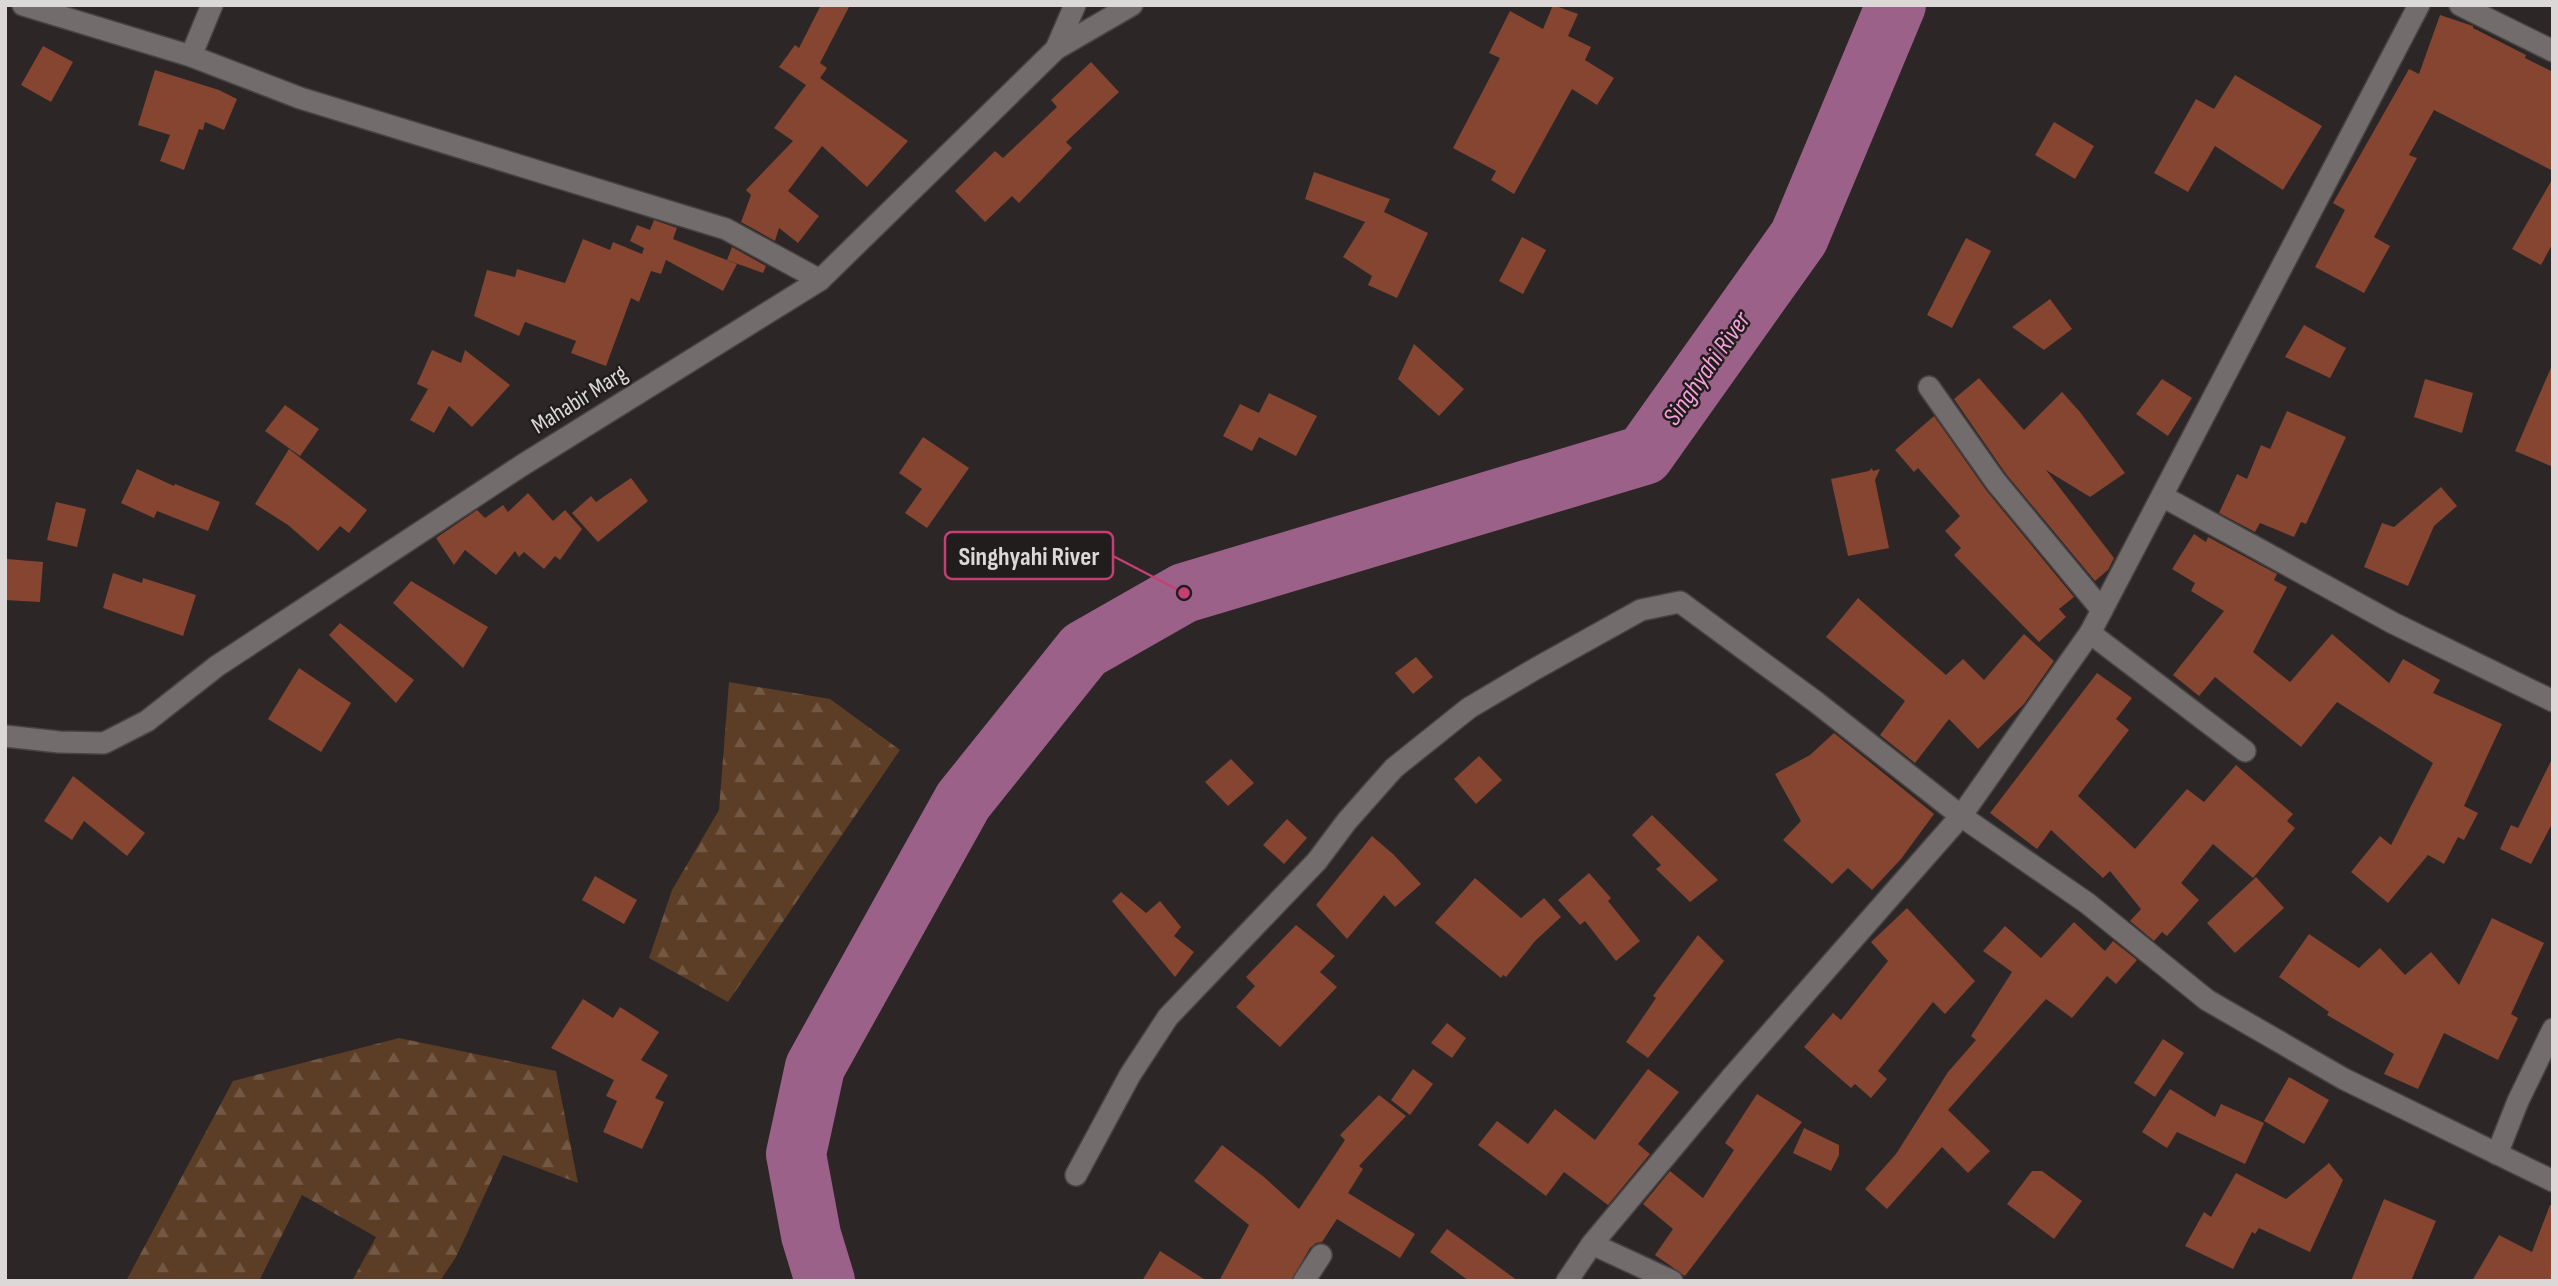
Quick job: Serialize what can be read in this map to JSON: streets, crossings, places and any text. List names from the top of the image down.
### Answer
{
  "streets": {
    "street": ["Mahabir Marg"]
  },
  "water": ["Singhyahi River"],
  "places": ["Singhyahi River"]
}
